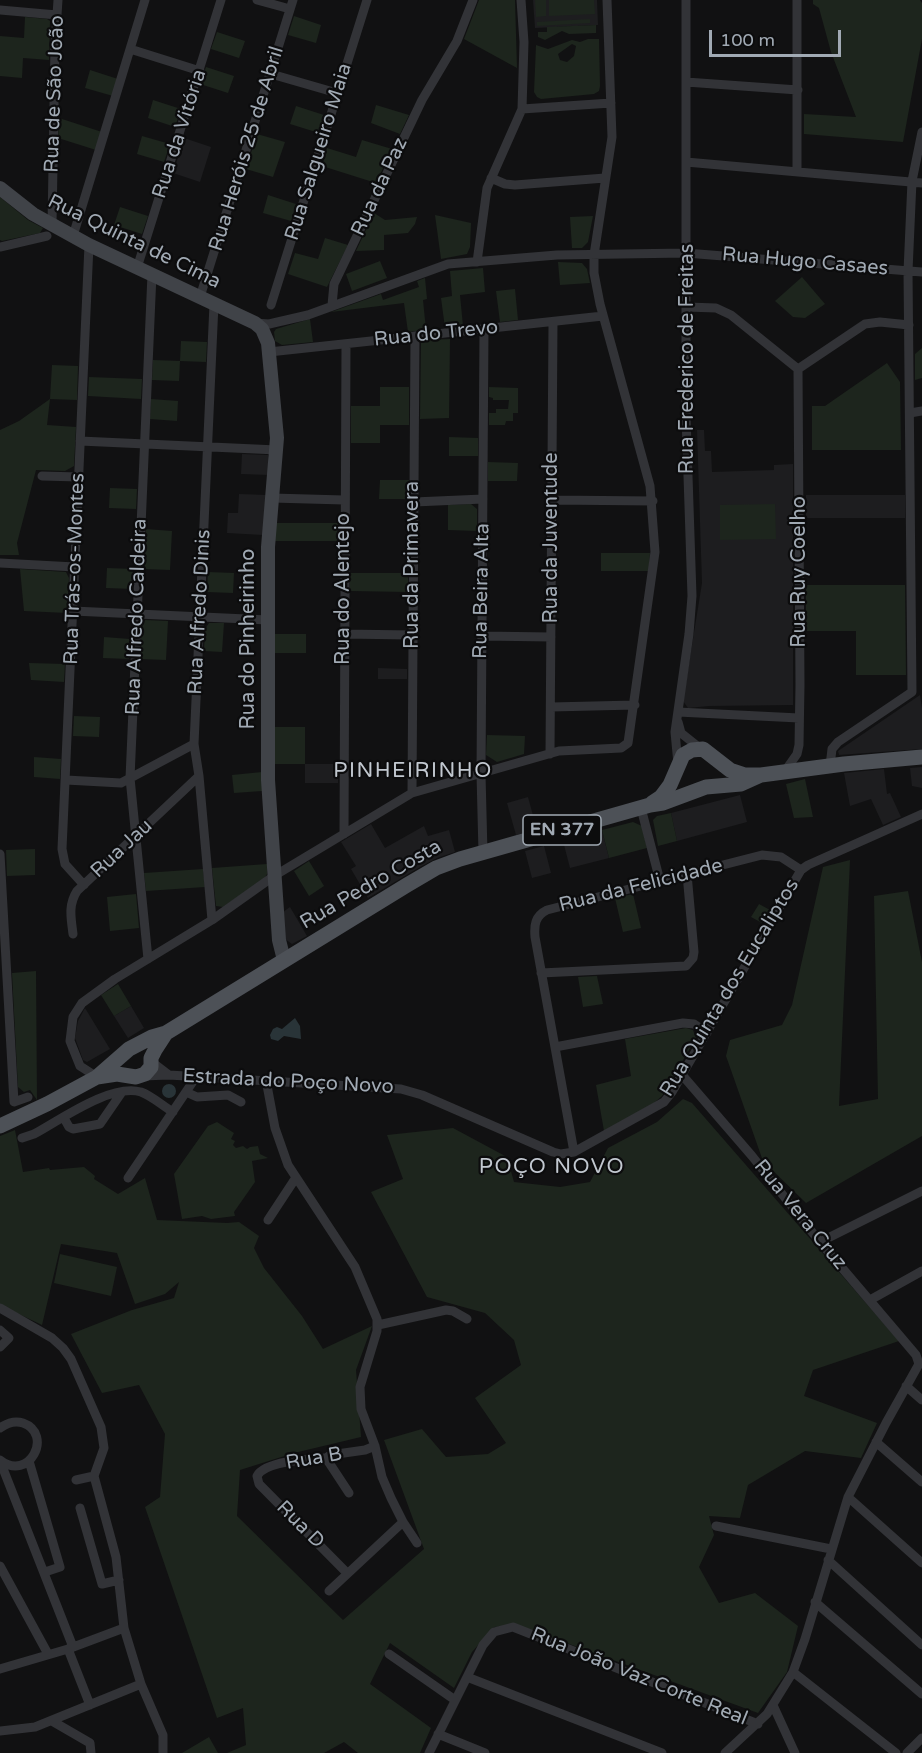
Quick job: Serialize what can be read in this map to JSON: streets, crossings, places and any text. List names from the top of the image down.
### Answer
{
  "streets": {
    "main road": ["EN 377", "Rua Pedro Costa"],
    "street": [
      "Rua de São João",
      "Rua da Vitória",
      "Rua Heróis 25 de Abril",
      "Rua Salgueiro Maia",
      "Rua da Paz",
      "Rua Quinta de Cima",
      "Rua Hugo Casaes",
      "Rua do Trevo",
      "Rua Frederico de Freitas",
      "Rua da Juventude",
      "Rua da Primavera",
      "Rua Trás-os-Montes",
      "Rua Ruy Coelho",
      "Rua do Alentejo",
      "Rua Beira Alta",
      "Rua Alfredo Dinis",
      "Rua Alfredo Caldeira",
      "Rua do Pinheirinho",
      "Rua Jau",
      "Rua da Felicidade",
      "Rua Quinta dos Eucaliptos",
      "Estrada do Poço Novo",
      "Rua Vera Cruz",
      "Rua B",
      "Rua D",
      "Rua João Vaz Corte Real"
    ]
  },
  "crossings": [
    ["Rua de São João", "Rua Quinta de Cima"],
    ["Rua da Vitória", "Rua Quinta de Cima"],
    ["Rua Heróis 25 de Abril", "Rua Quinta de Cima"],
    ["Rua da Paz", "Rua Hugo Casaes"],
    ["Rua Quinta de Cima", "Rua Trás-os-Montes"],
    ["Rua Quinta de Cima", "Rua Alfredo Dinis"],
    ["Rua Quinta de Cima", "Rua Alfredo Caldeira"],
    ["Rua Quinta de Cima", "Rua do Pinheirinho"],
    ["Rua Hugo Casaes", "Rua Frederico de Freitas"],
    ["Rua do Trevo", "Rua da Juventude"],
    ["Rua do Trevo", "Rua da Primavera"],
    ["Rua do Trevo", "Rua do Alentejo"],
    ["Rua do Trevo", "Rua Beira Alta"],
    ["Rua do Trevo", "Rua do Pinheirinho"],
    ["Rua Frederico de Freitas", "Rua Pedro Costa"],
    ["Rua Trás-os-Montes", "Rua Jau"],
    ["Rua Ruy Coelho", "Rua Pedro Costa"],
    ["Rua Beira Alta", "Rua Pedro Costa"],
    ["Rua Alfredo Dinis", "Rua Jau"],
    ["Rua Alfredo Caldeira", "Rua Jau"],
    ["Rua do Pinheirinho", "Rua Pedro Costa"],
    ["Rua Pedro Costa", "Estrada do Poço Novo"],
    ["Rua da Felicidade", "Rua Quinta dos Eucaliptos"],
    ["Rua da Felicidade", "Estrada do Poço Novo"],
    ["Rua Quinta dos Eucaliptos", "Estrada do Poço Novo"],
    ["Rua Quinta dos Eucaliptos", "Rua Vera Cruz"],
    ["Rua B", "Rua D"]
  ],
  "districts": ["PINHEIRINHO", "POÇO NOVO"],
  "scale_bar": "100 m"
}
